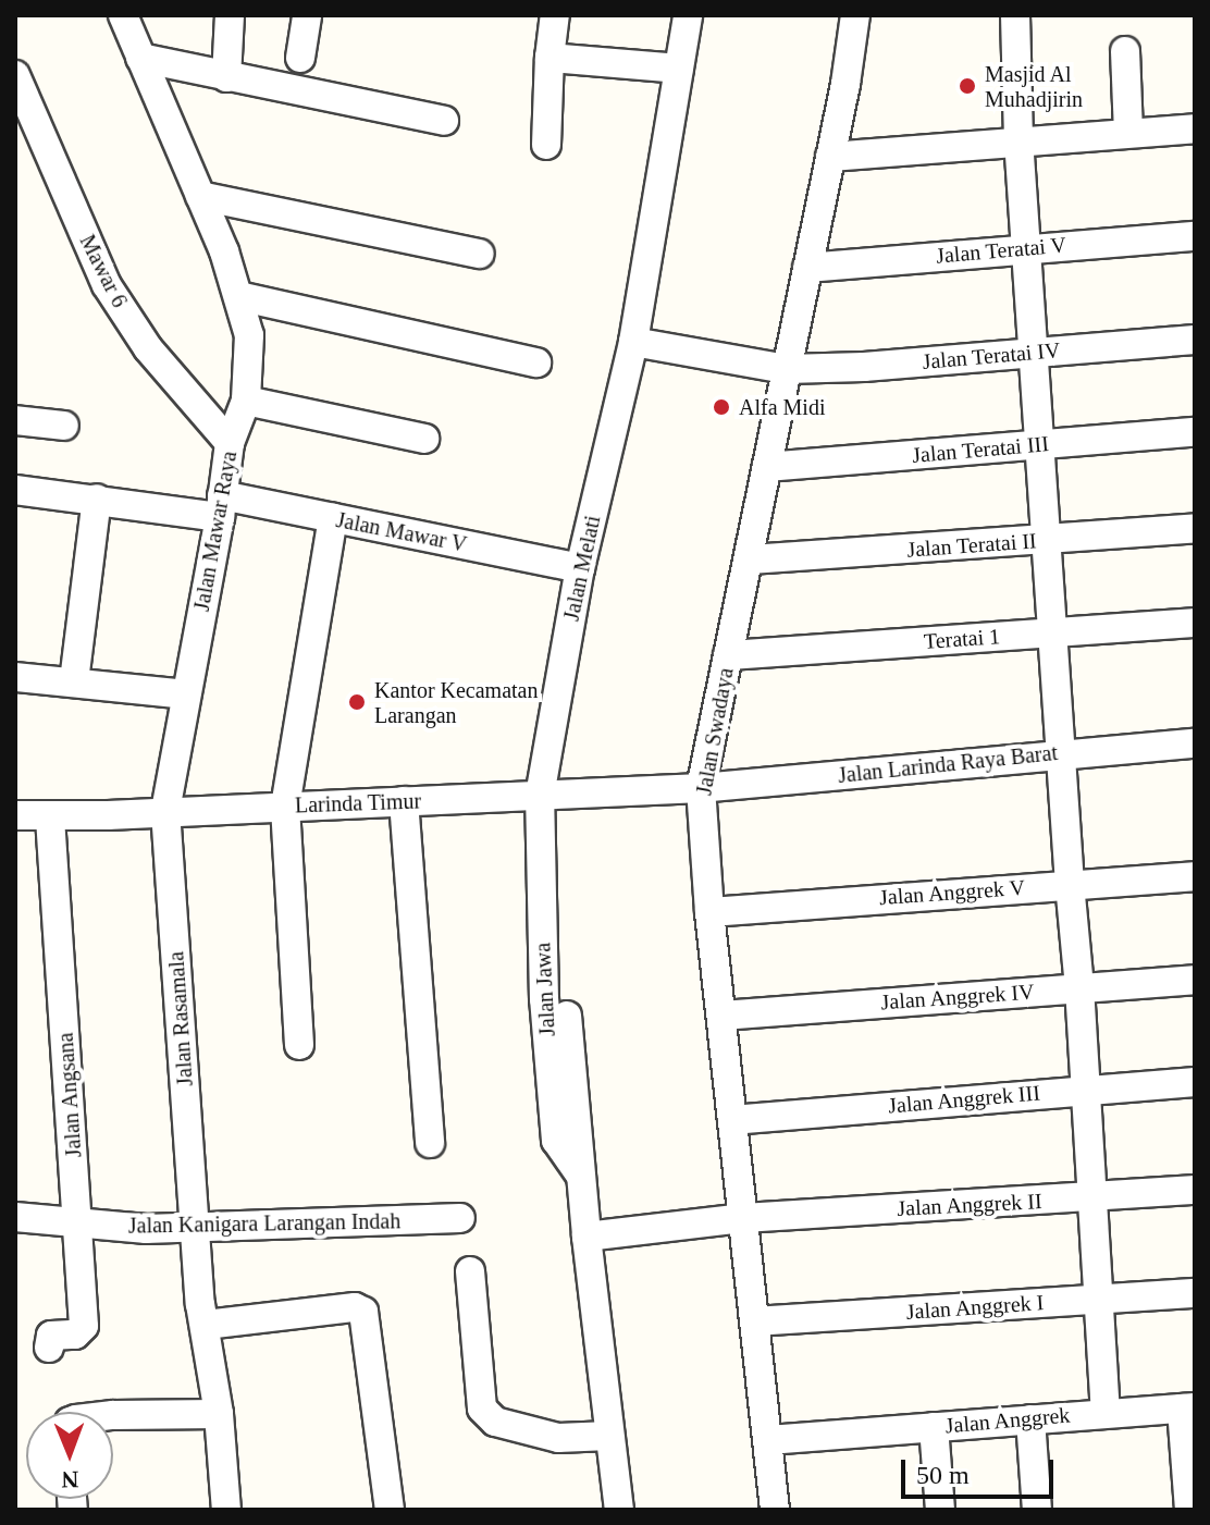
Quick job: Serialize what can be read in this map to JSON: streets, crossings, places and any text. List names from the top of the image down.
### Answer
{
  "streets": {
    "street": [
      "Jalan Teratai V",
      "Mawar 6",
      "Jalan Teratai IV",
      "Jalan Teratai III",
      "Jalan Mawar Raya",
      "Jalan Mawar V",
      "Jalan Teratai II",
      "Jalan Melati",
      "Teratai 1",
      "Jalan Swadaya",
      "Jalan Larinda Raya Barat",
      "Larinda Timur",
      "Jalan Anggrek V",
      "Jalan Jawa",
      "Jalan Anggrek IV",
      "Jalan Rasamala",
      "Jalan Angsana",
      "Jalan Anggrek III",
      "Jalan Anggrek II",
      "Jalan Kanigara Larangan Indah",
      "Jalan Anggrek I",
      "Jalan Anggrek"
    ]
  },
  "crossings": [
    ["Jalan Teratai V", "Jalan Swadaya"],
    ["Mawar 6", "Jalan Mawar Raya"],
    ["Jalan Teratai IV", "Jalan Swadaya"],
    ["Jalan Teratai III", "Jalan Swadaya"],
    ["Jalan Mawar Raya", "Jalan Mawar V"],
    ["Jalan Mawar Raya", "Larinda Timur"],
    ["Jalan Mawar Raya", "Jalan Rasamala"],
    ["Jalan Mawar V", "Jalan Melati"],
    ["Jalan Teratai II", "Jalan Swadaya"],
    ["Jalan Melati", "Larinda Timur"],
    ["Jalan Melati", "Jalan Jawa"],
    ["Teratai 1", "Jalan Swadaya"],
    ["Jalan Swadaya", "Jalan Larinda Raya Barat"],
    ["Jalan Swadaya", "Larinda Timur"],
    ["Jalan Swadaya", "Jalan Anggrek V"],
    ["Jalan Swadaya", "Jalan Anggrek IV"],
    ["Jalan Swadaya", "Jalan Anggrek III"],
    ["Jalan Swadaya", "Jalan Anggrek II"],
    ["Jalan Swadaya", "Jalan Anggrek I"],
    ["Jalan Swadaya", "Jalan Anggrek"],
    ["Jalan Larinda Raya Barat", "Larinda Timur"],
    ["Larinda Timur", "Jalan Jawa"],
    ["Larinda Timur", "Jalan Rasamala"],
    ["Larinda Timur", "Jalan Angsana"],
    ["Jalan Rasamala", "Jalan Kanigara Larangan Indah"],
    ["Jalan Angsana", "Jalan Kanigara Larangan Indah"]
  ],
  "places": ["Masjid Al Muhadjirin", "Alfa Midi", "Kantor Kecamatan Larangan"],
  "scale_bar": "50 m",
  "north": "bottom"
}
